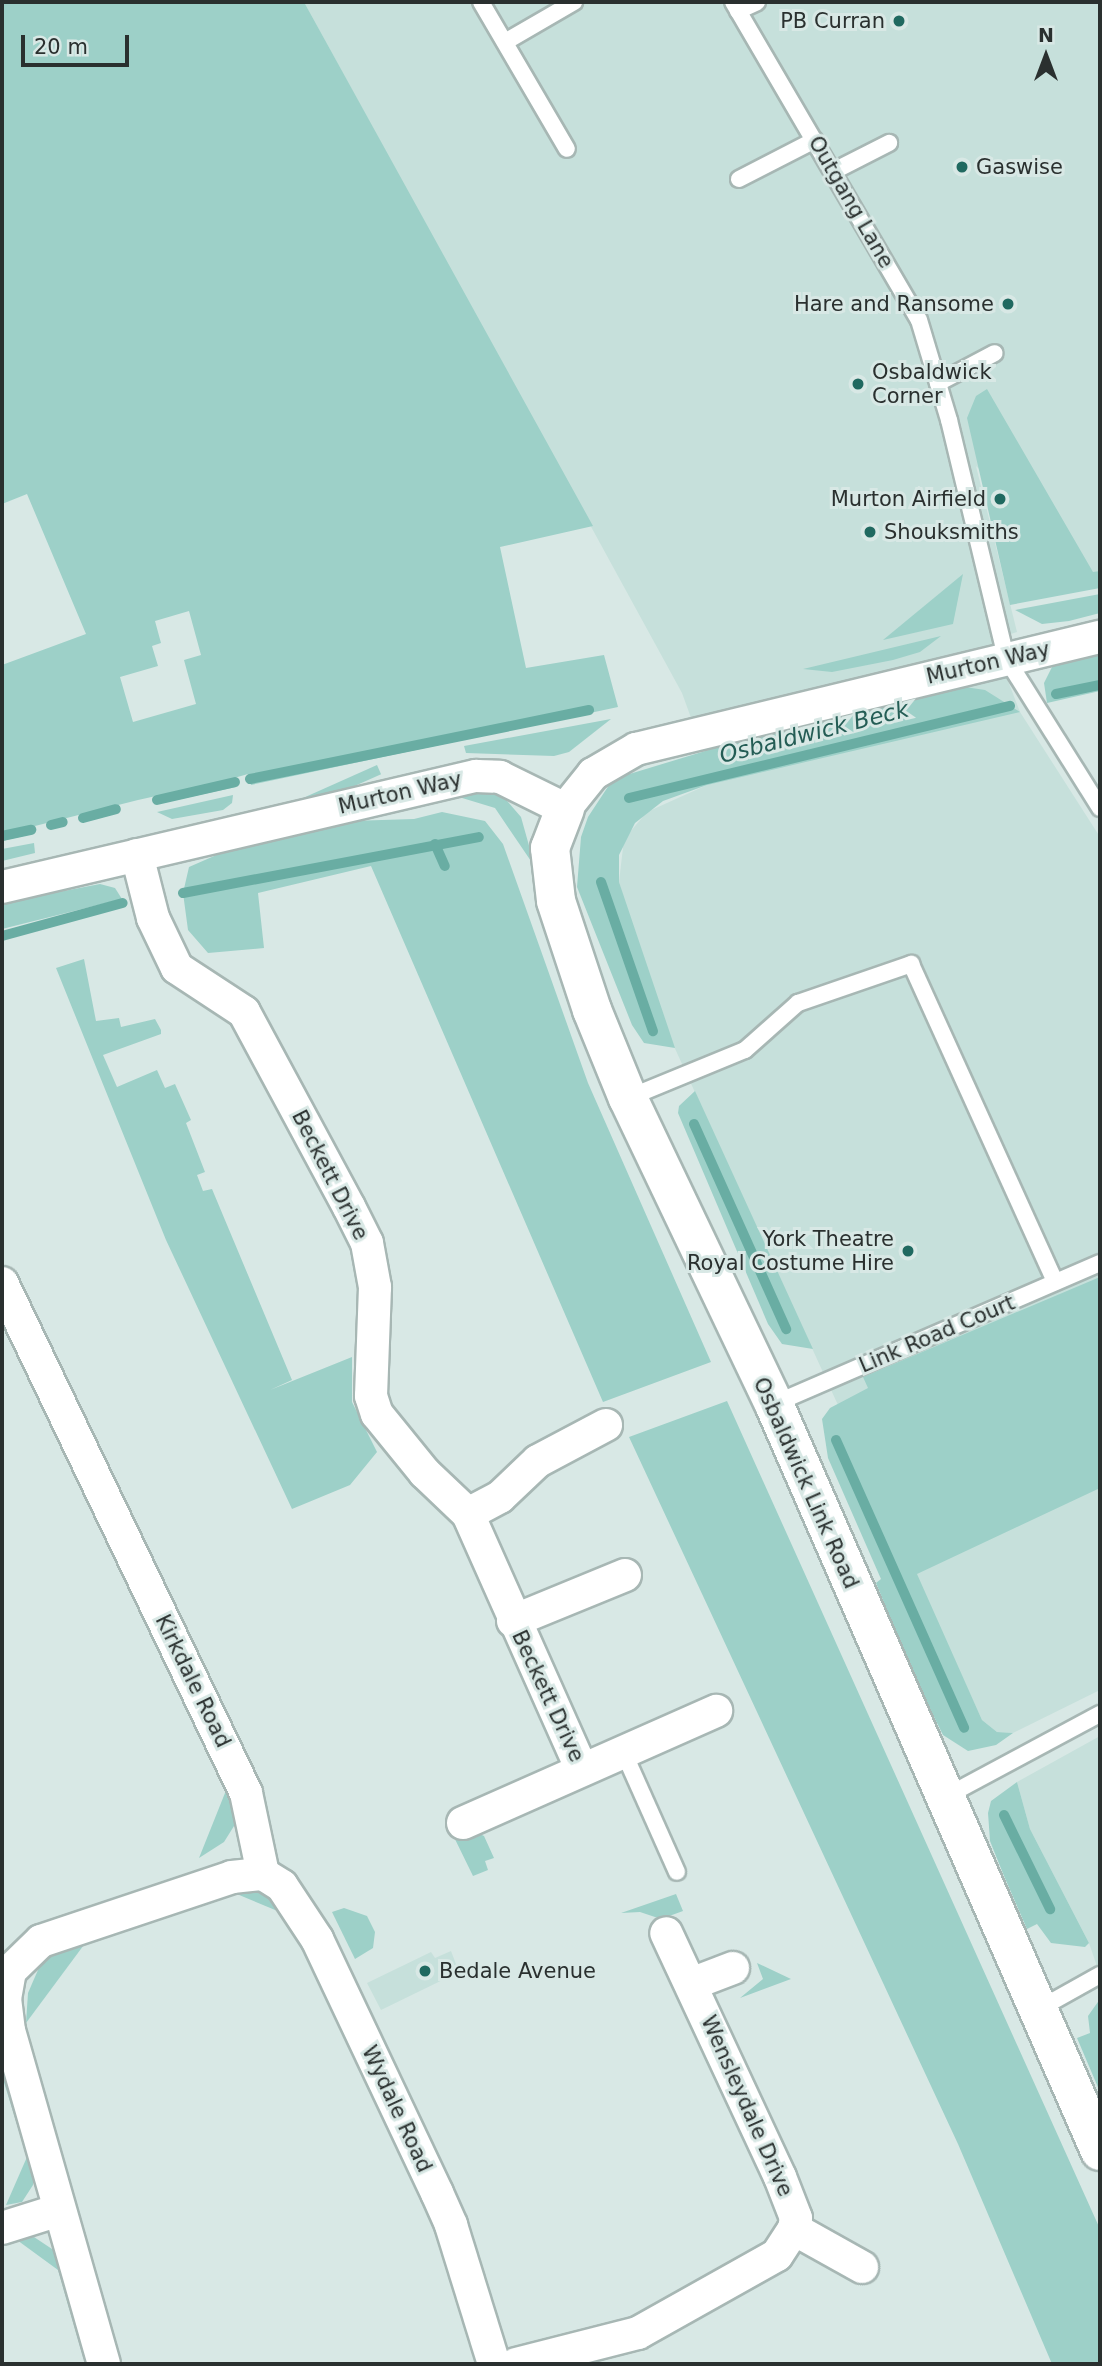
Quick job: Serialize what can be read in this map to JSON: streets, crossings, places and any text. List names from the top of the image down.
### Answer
{
  "streets": {
    "street": [
      "Murton Way",
      "Beckett Drive",
      "Osbaldwick Link Road",
      "Kirkdale Road",
      "Wensleydale Drive",
      "Wydale Road"
    ],
    "lane": ["Outgang Lane", "Link Road Court"]
  },
  "crossings": [
    ["Outgang Lane", "Murton Way"],
    ["Murton Way", "Beckett Drive"],
    ["Murton Way", "Osbaldwick Link Road"],
    ["Link Road Court", "Osbaldwick Link Road"],
    ["Kirkdale Road", "Wydale Road"]
  ],
  "water": ["Osbaldwick Beck"],
  "places": [
    "PB Curran",
    "Gaswise",
    "Hare and Ransome",
    "Osbaldwick Corner",
    "Murton Airfield",
    "Shouksmiths",
    "York Theatre Royal Costume Hire",
    "Bedale Avenue"
  ],
  "scale_bar": "20 m",
  "north": "top"
}
